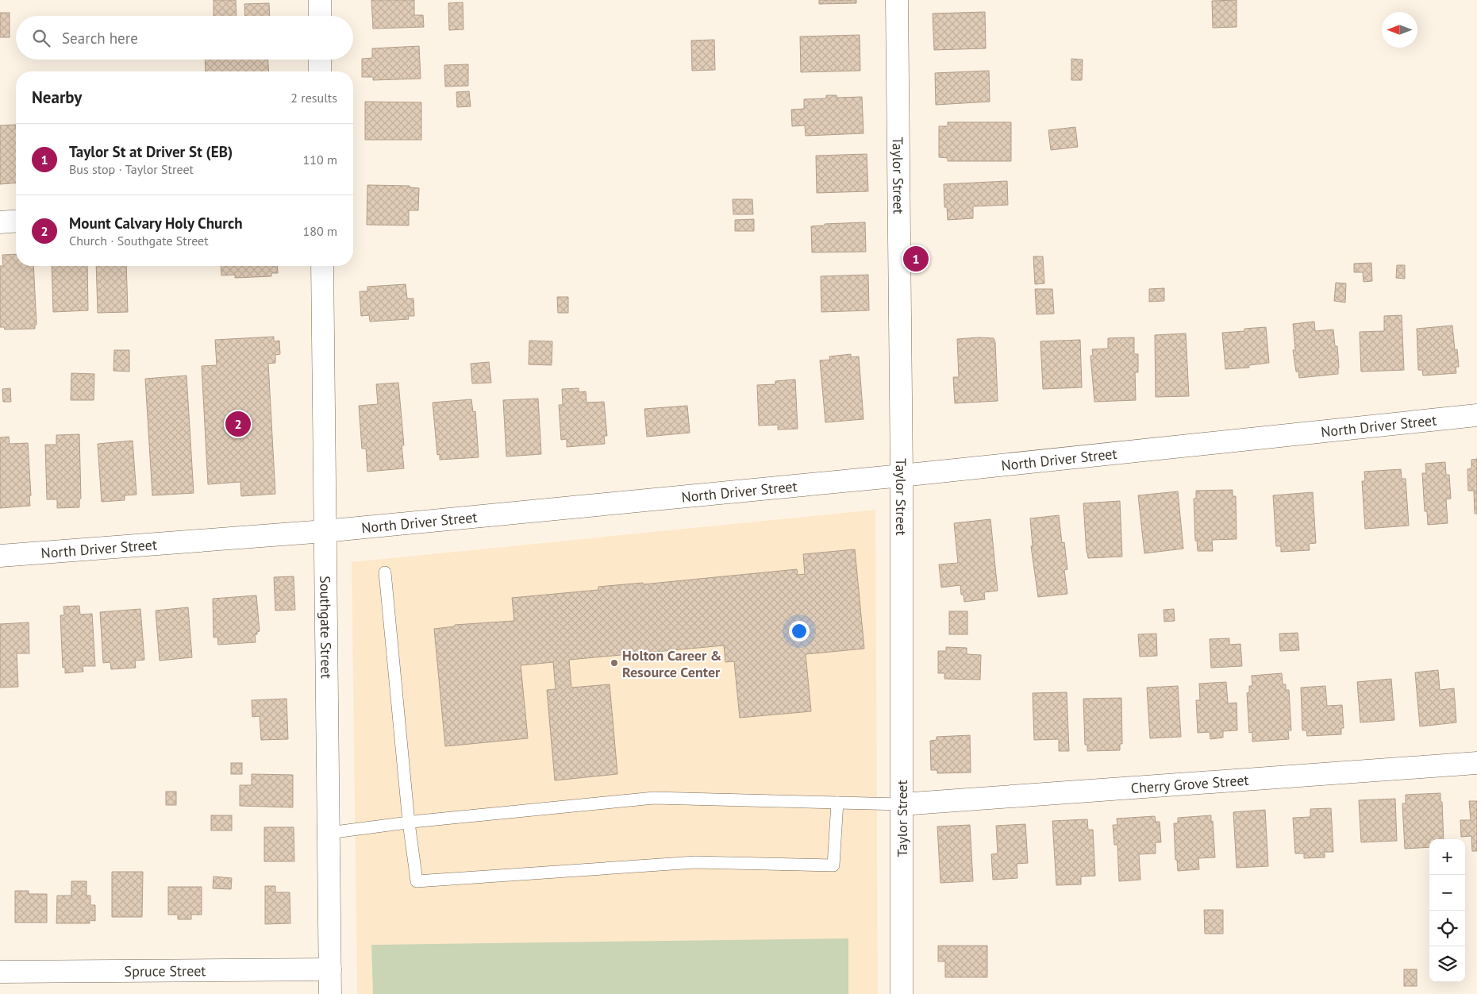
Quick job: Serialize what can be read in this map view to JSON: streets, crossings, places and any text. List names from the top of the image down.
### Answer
{
  "streets": {
    "street": [
      "Taylor Street",
      "North Driver Street",
      "Southgate Street",
      "Cherry Grove Street",
      "Spruce Street"
    ]
  },
  "crossings": [
    ["Taylor Street", "North Driver Street"],
    ["Taylor Street", "Cherry Grove Street"],
    ["North Driver Street", "Southgate Street"],
    ["Southgate Street", "Spruce Street"]
  ],
  "places": ["Holton Career & Resource Center"],
  "north": "left",
  "page": {
    "search": "Search here",
    "heading": ["Nearby", "2 results"],
    "list": [
      {
        "mark": "1",
        "name": "Taylor St at Driver St (EB)",
        "note": "Bus stop · Taylor Street",
        "value": "110 m"
      },
      {
        "mark": "2",
        "name": "Mount Calvary Holy Church",
        "note": "Church · Southgate Street",
        "value": "180 m"
      }
    ],
    "pins": ["1", "2"],
    "map_buttons": ["+", "−"]
  }
}
